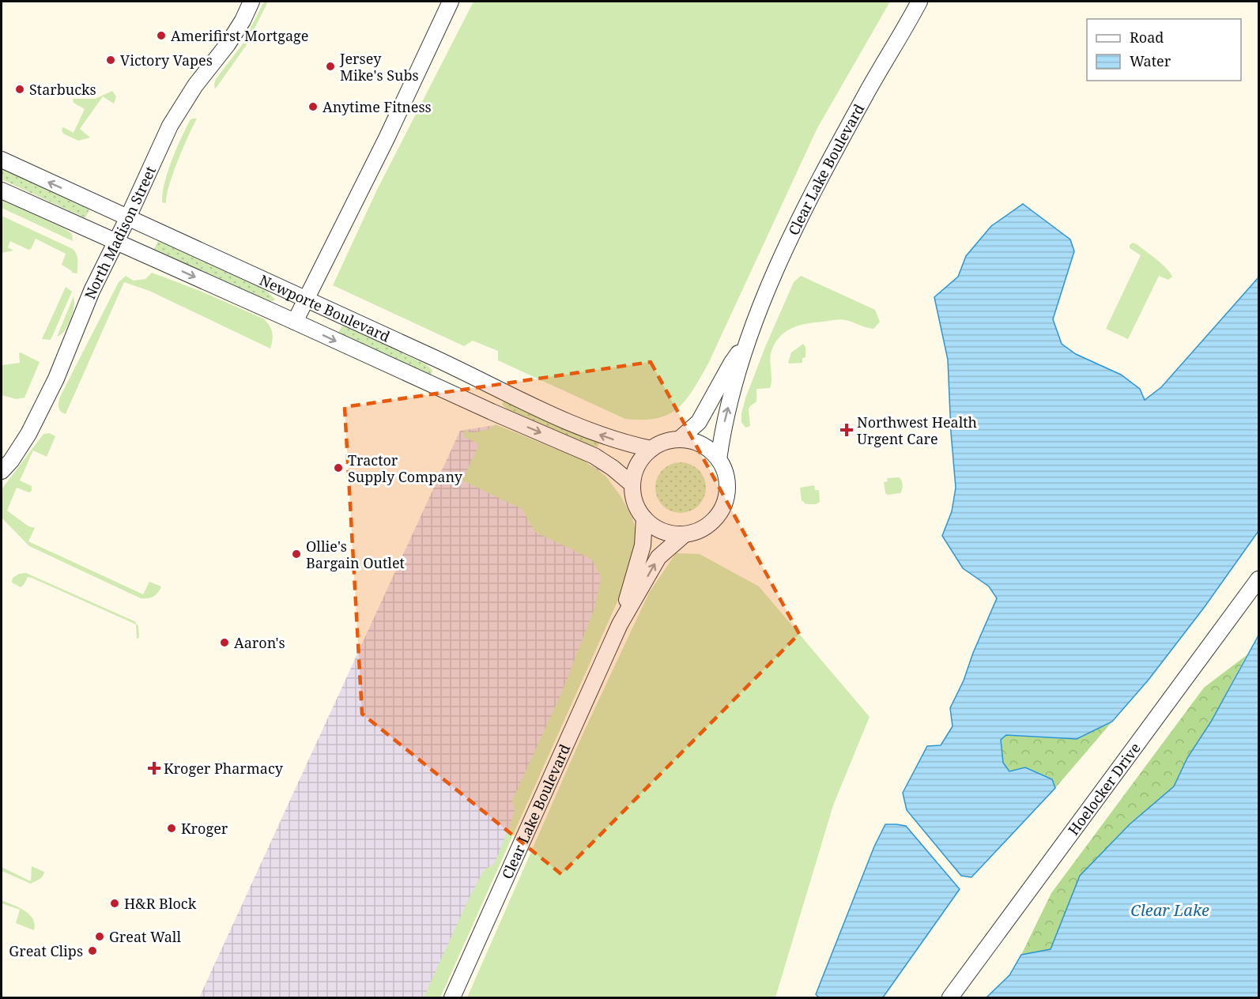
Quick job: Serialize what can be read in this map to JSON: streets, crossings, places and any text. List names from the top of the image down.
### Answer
{
  "streets": {
    "street": [
      "Clear Lake Boulevard",
      "North Madison Street",
      "Newporte Boulevard",
      "Hoelocker Drive"
    ]
  },
  "crossings": [
    ["Clear Lake Boulevard", "Newporte Boulevard"],
    ["North Madison Street", "Newporte Boulevard"]
  ],
  "water": ["Clear Lake"],
  "places": {
    "other": [
      "Amerifirst Mortgage",
      "Victory Vapes",
      "Jersey Mike's Subs",
      "Starbucks",
      "Anytime Fitness",
      "Tractor Supply Company",
      "Ollie's Bargain Outlet",
      "Aaron's",
      "Kroger",
      "H&R Block",
      "Great Wall",
      "Great Clips"
    ],
    "health": ["Northwest Health Urgent Care", "Kroger Pharmacy"]
  },
  "legend": ["Road", "Water"]
}
